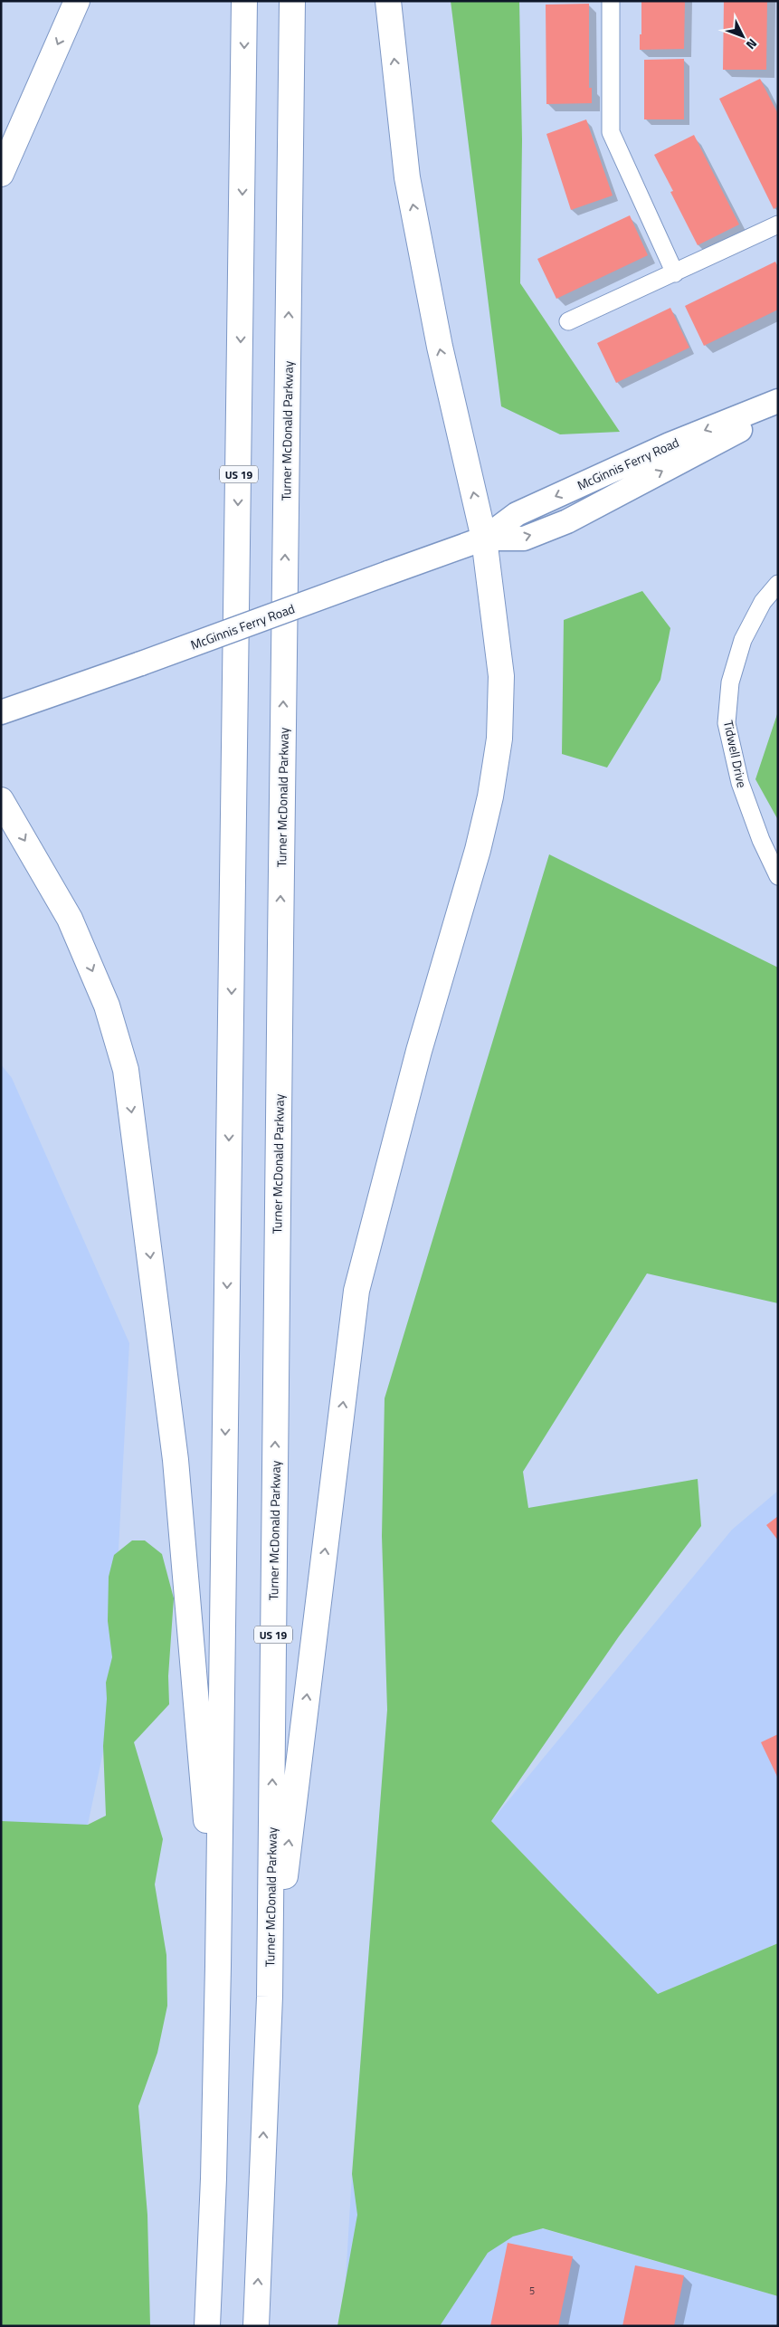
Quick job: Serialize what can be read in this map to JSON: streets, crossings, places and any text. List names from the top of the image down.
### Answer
{
  "streets": {
    "highway": ["Turner McDonald Parkway", "US 19"],
    "main road": ["McGinnis Ferry Road"],
    "street": ["Tidwell Drive"]
  },
  "house_numbers": ["5"],
  "north": "bottom right"
}
